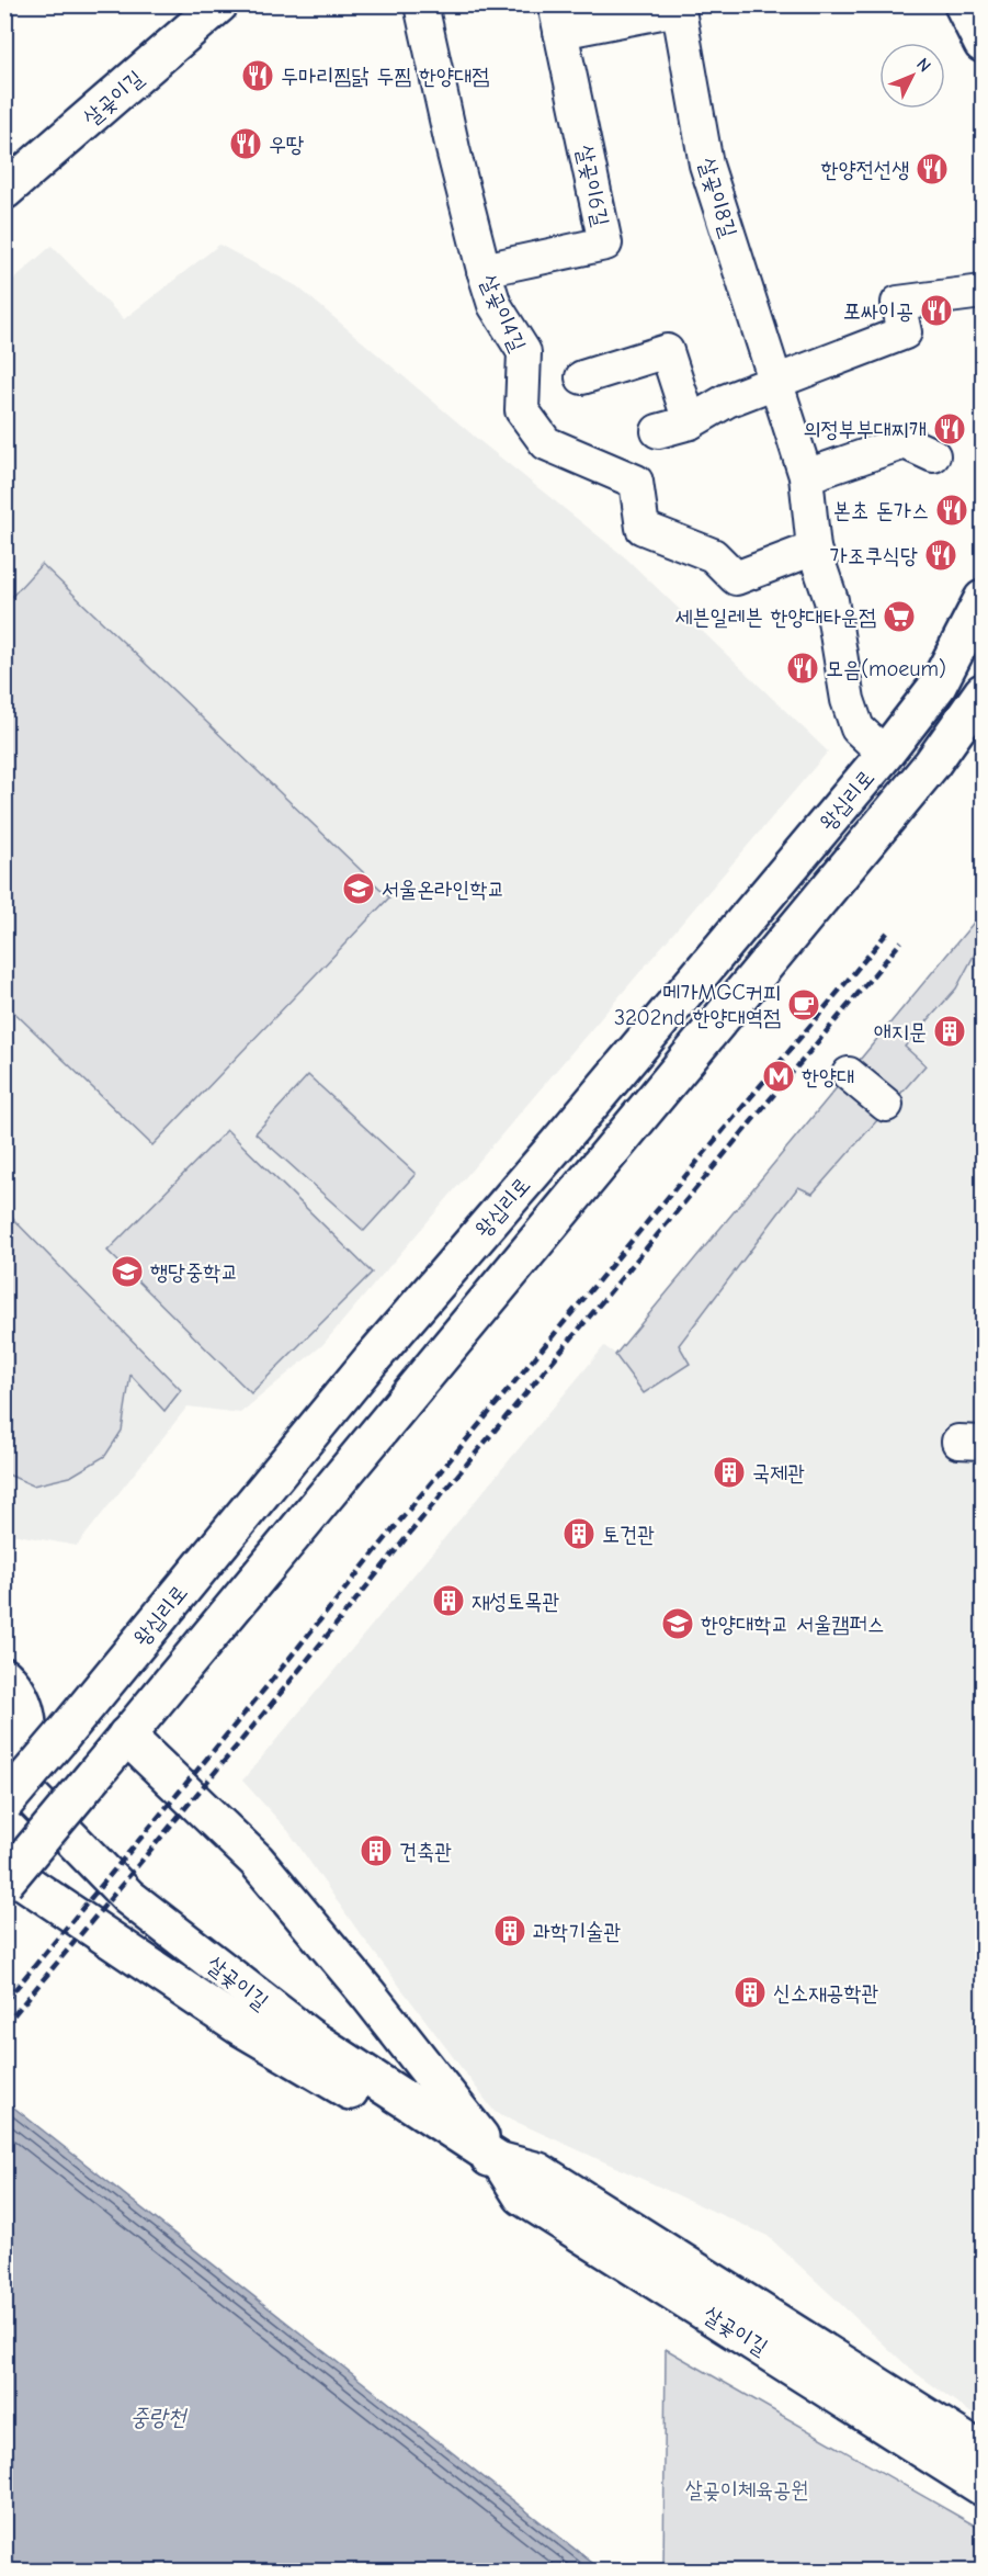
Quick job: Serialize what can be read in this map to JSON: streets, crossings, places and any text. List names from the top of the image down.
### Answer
{
  "streets": {
    "main road": ["살곶이길", "왕십리로"],
    "street": ["살곶이6길", "살곶이8길", "살곶이4길"]
  },
  "crossings": [
    ["살곶이길", "왕십리로"],
    ["살곶이6길", "살곶이8길"],
    ["살곶이6길", "살곶이4길"],
    ["살곶이8길", "살곶이4길"],
    ["살곶이8길", "왕십리로"]
  ],
  "water": ["중랑천"],
  "parks": ["살곶이체육공원"],
  "places": {
    "restaurant": [
      "두마리찜닭 두찜 한양대점",
      "우땅",
      "한양전선생",
      "포싸이공",
      "의정부부대찌개",
      "본초 돈가스",
      "가조쿠식당",
      "모음(moeum)"
    ],
    "supermarket": ["세븐일레븐 한양대타운점"],
    "school or university": ["서울온라인학교", "행당중학교", "한양대학교 서울캠퍼스"],
    "cafe": ["메가MGC커피 3202nd 한양대역점"],
    "building": [
      "애지문",
      "국제관",
      "토건관",
      "재성토목관",
      "건축관",
      "과학기술관",
      "신소재공학관"
    ],
    "metro station": ["한양대"]
  },
  "north": "top right"
}
